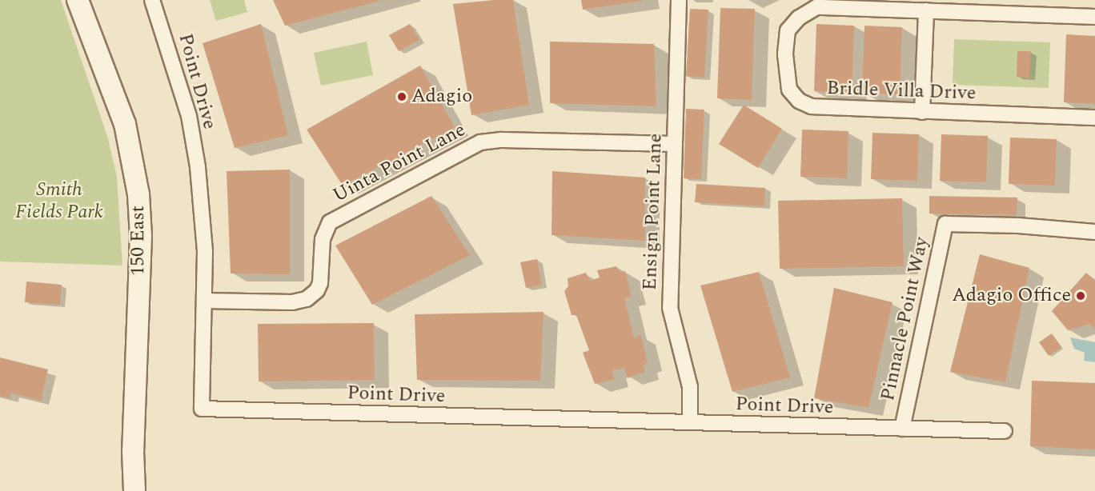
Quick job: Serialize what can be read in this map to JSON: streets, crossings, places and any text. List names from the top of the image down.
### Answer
{
  "streets": {
    "street": [
      "Point Drive",
      "Bridle Villa Drive",
      "Uinta Point Lane",
      "Ensign Point Lane",
      "150 East",
      "Pinnacle Point Way"
    ]
  },
  "crossings": [
    ["Point Drive", "Uinta Point Lane"],
    ["Point Drive", "Ensign Point Lane"],
    ["Point Drive", "Pinnacle Point Way"],
    ["Uinta Point Lane", "Ensign Point Lane"]
  ],
  "parks": ["Smith Fields Park"],
  "places": ["Adagio", "Adagio Office"]
}
